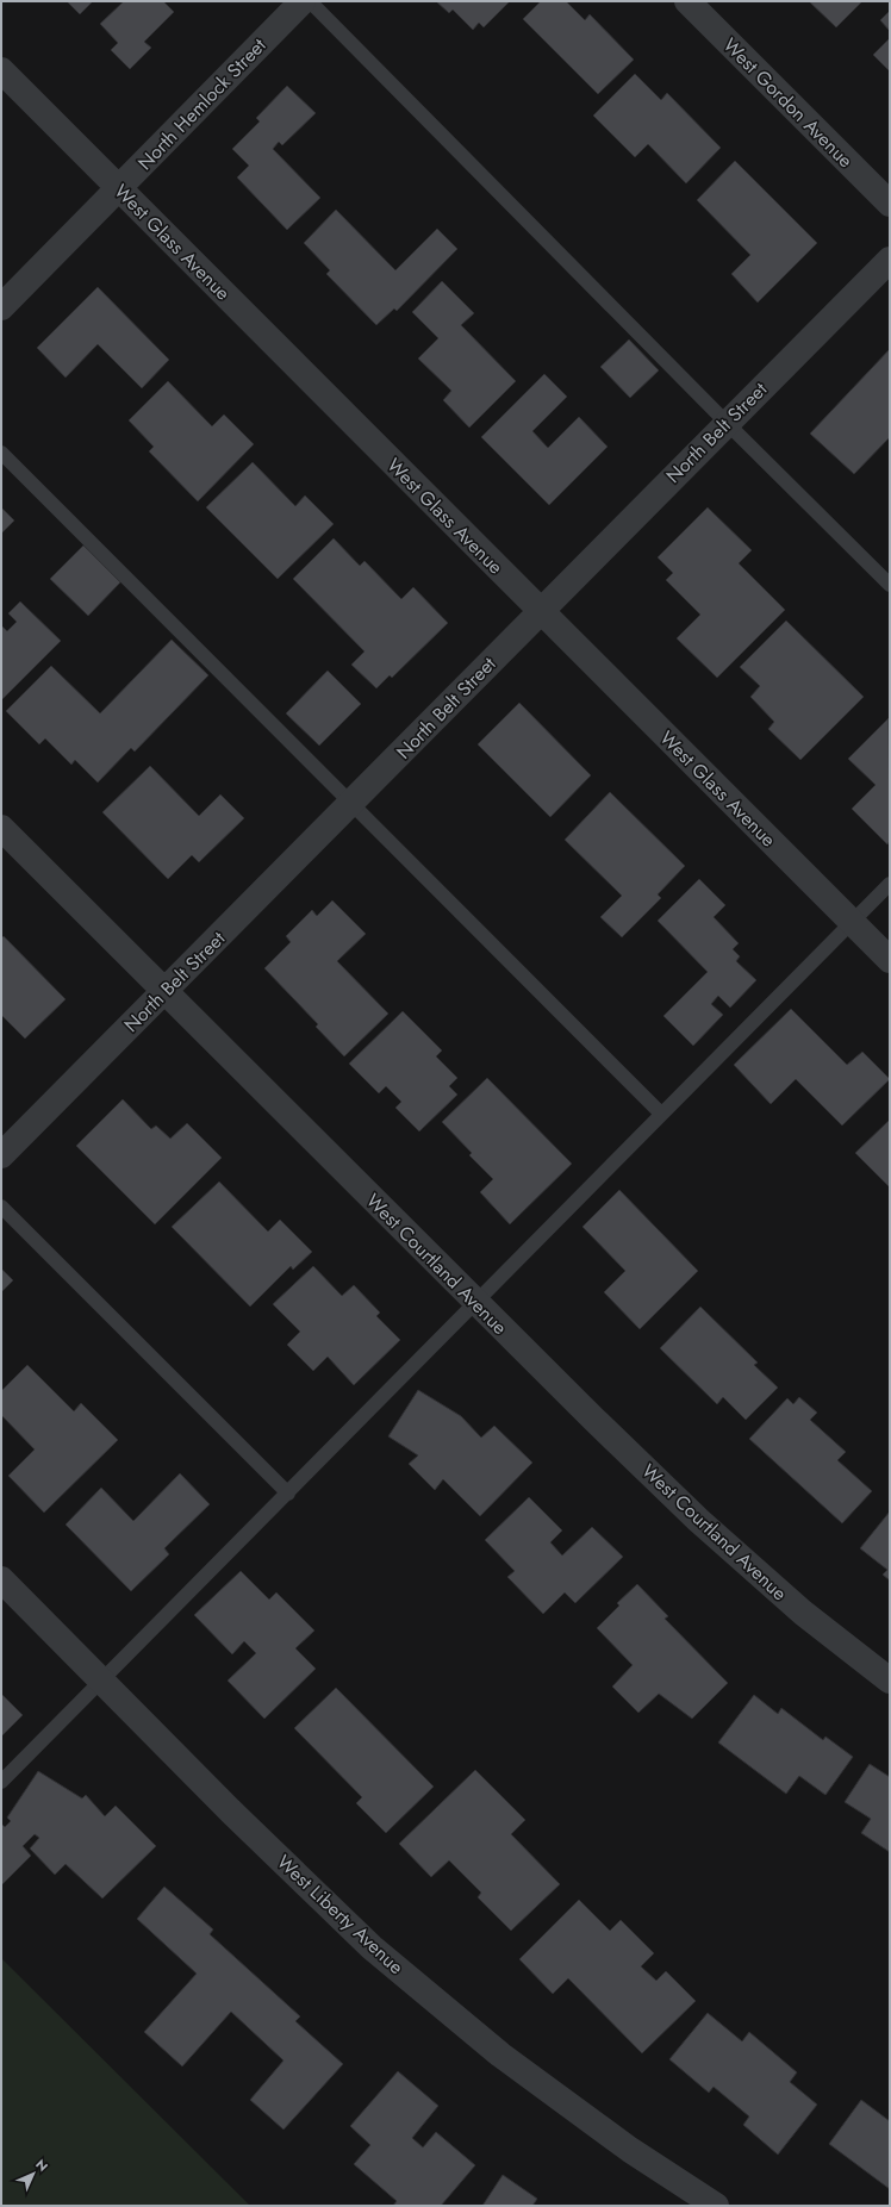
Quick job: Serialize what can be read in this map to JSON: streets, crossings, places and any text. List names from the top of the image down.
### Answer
{
  "streets": {
    "street": [
      "West Gordon Avenue",
      "North Hemlock Street",
      "West Glass Avenue",
      "North Belt Street",
      "West Courtland Avenue",
      "West Liberty Avenue"
    ]
  },
  "crossings": [
    ["North Hemlock Street", "West Glass Avenue"],
    ["West Glass Avenue", "North Belt Street"],
    ["North Belt Street", "West Courtland Avenue"]
  ],
  "north": "top right"
}
